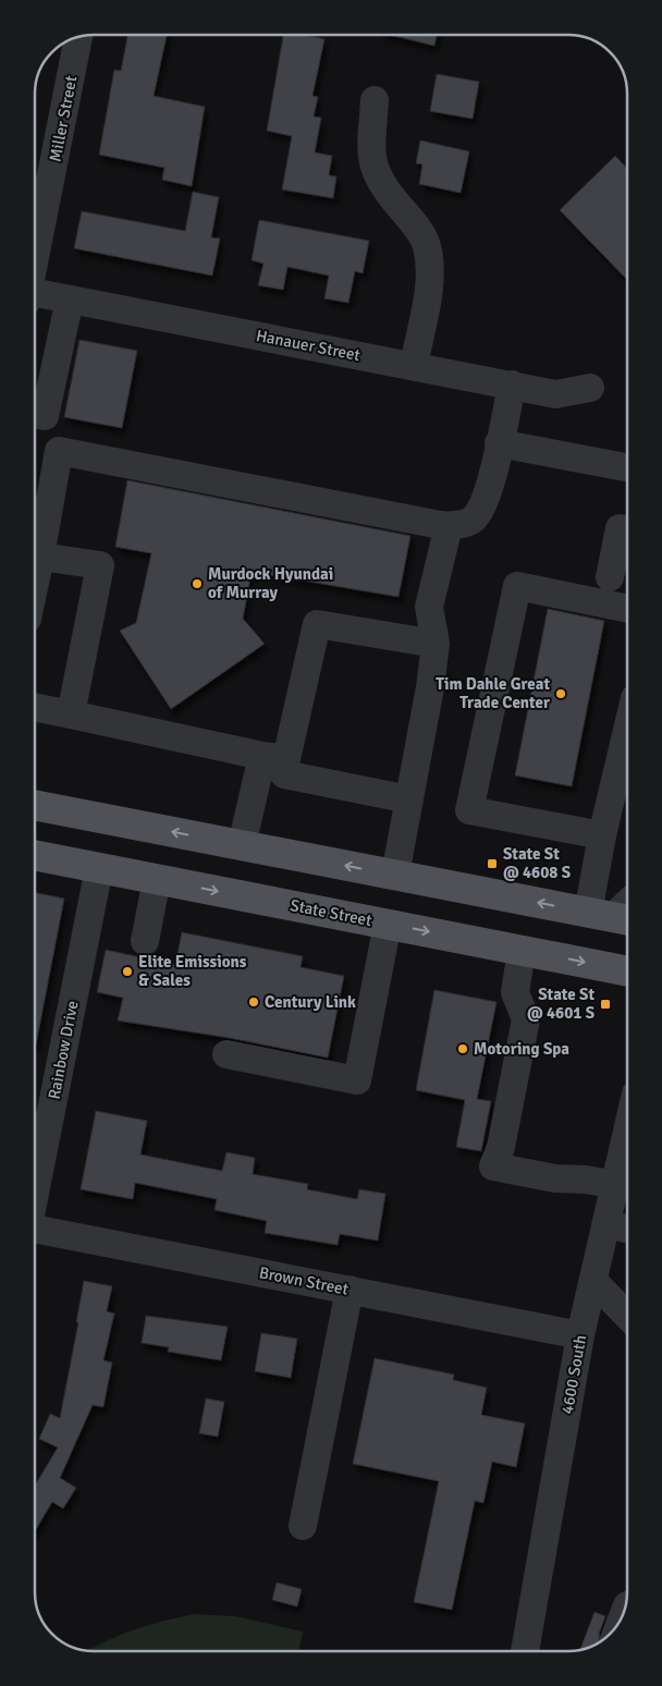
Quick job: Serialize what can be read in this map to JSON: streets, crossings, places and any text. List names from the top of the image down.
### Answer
{
  "streets": {
    "main road": ["State Street"],
    "street": [
      "Miller Street",
      "Hanauer Street",
      "Rainbow Drive",
      "Brown Street",
      "4600 South"
    ]
  },
  "crossings": [
    ["State Street", "Rainbow Drive"],
    ["Brown Street", "4600 South"]
  ],
  "places": {
    "other": [
      "Murdock Hyundai of Murray",
      "Tim Dahle Great Trade Center",
      "Elite Emissions & Sales",
      "Century Link",
      "Motoring Spa"
    ],
    "transit": ["State St @ 4608 S", "State St @ 4601 S"]
  }
}
